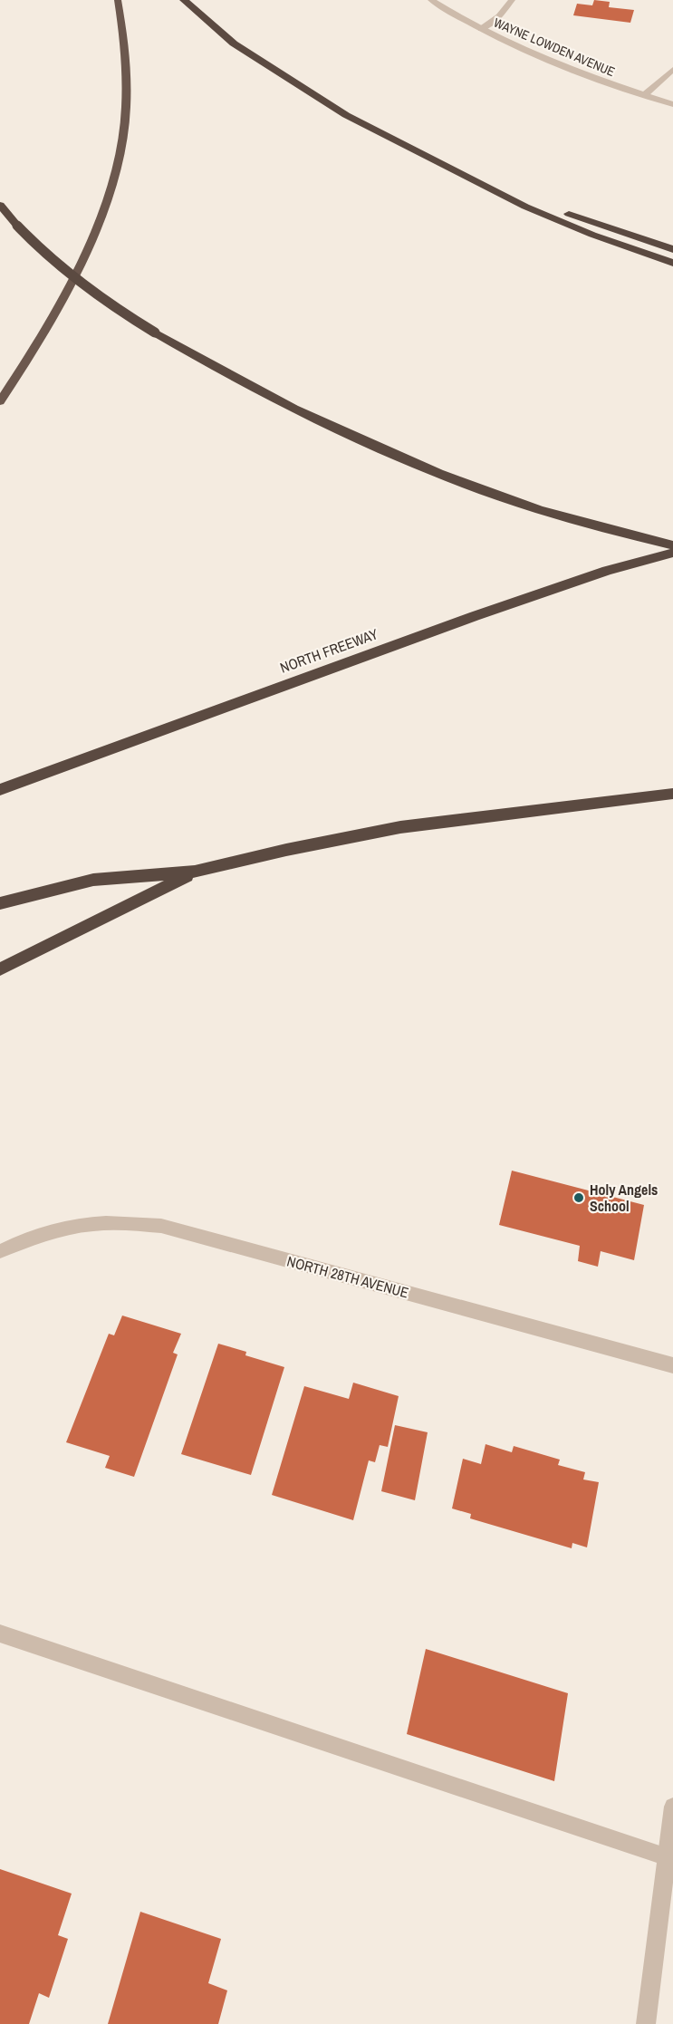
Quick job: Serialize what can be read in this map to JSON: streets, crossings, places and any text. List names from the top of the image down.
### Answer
{
  "streets": {
    "highway": ["NORTH FREEWAY"],
    "street": ["WAYNE LOWDEN AVENUE", "NORTH 28TH AVENUE"]
  },
  "places": ["Holy Angels School"]
}
